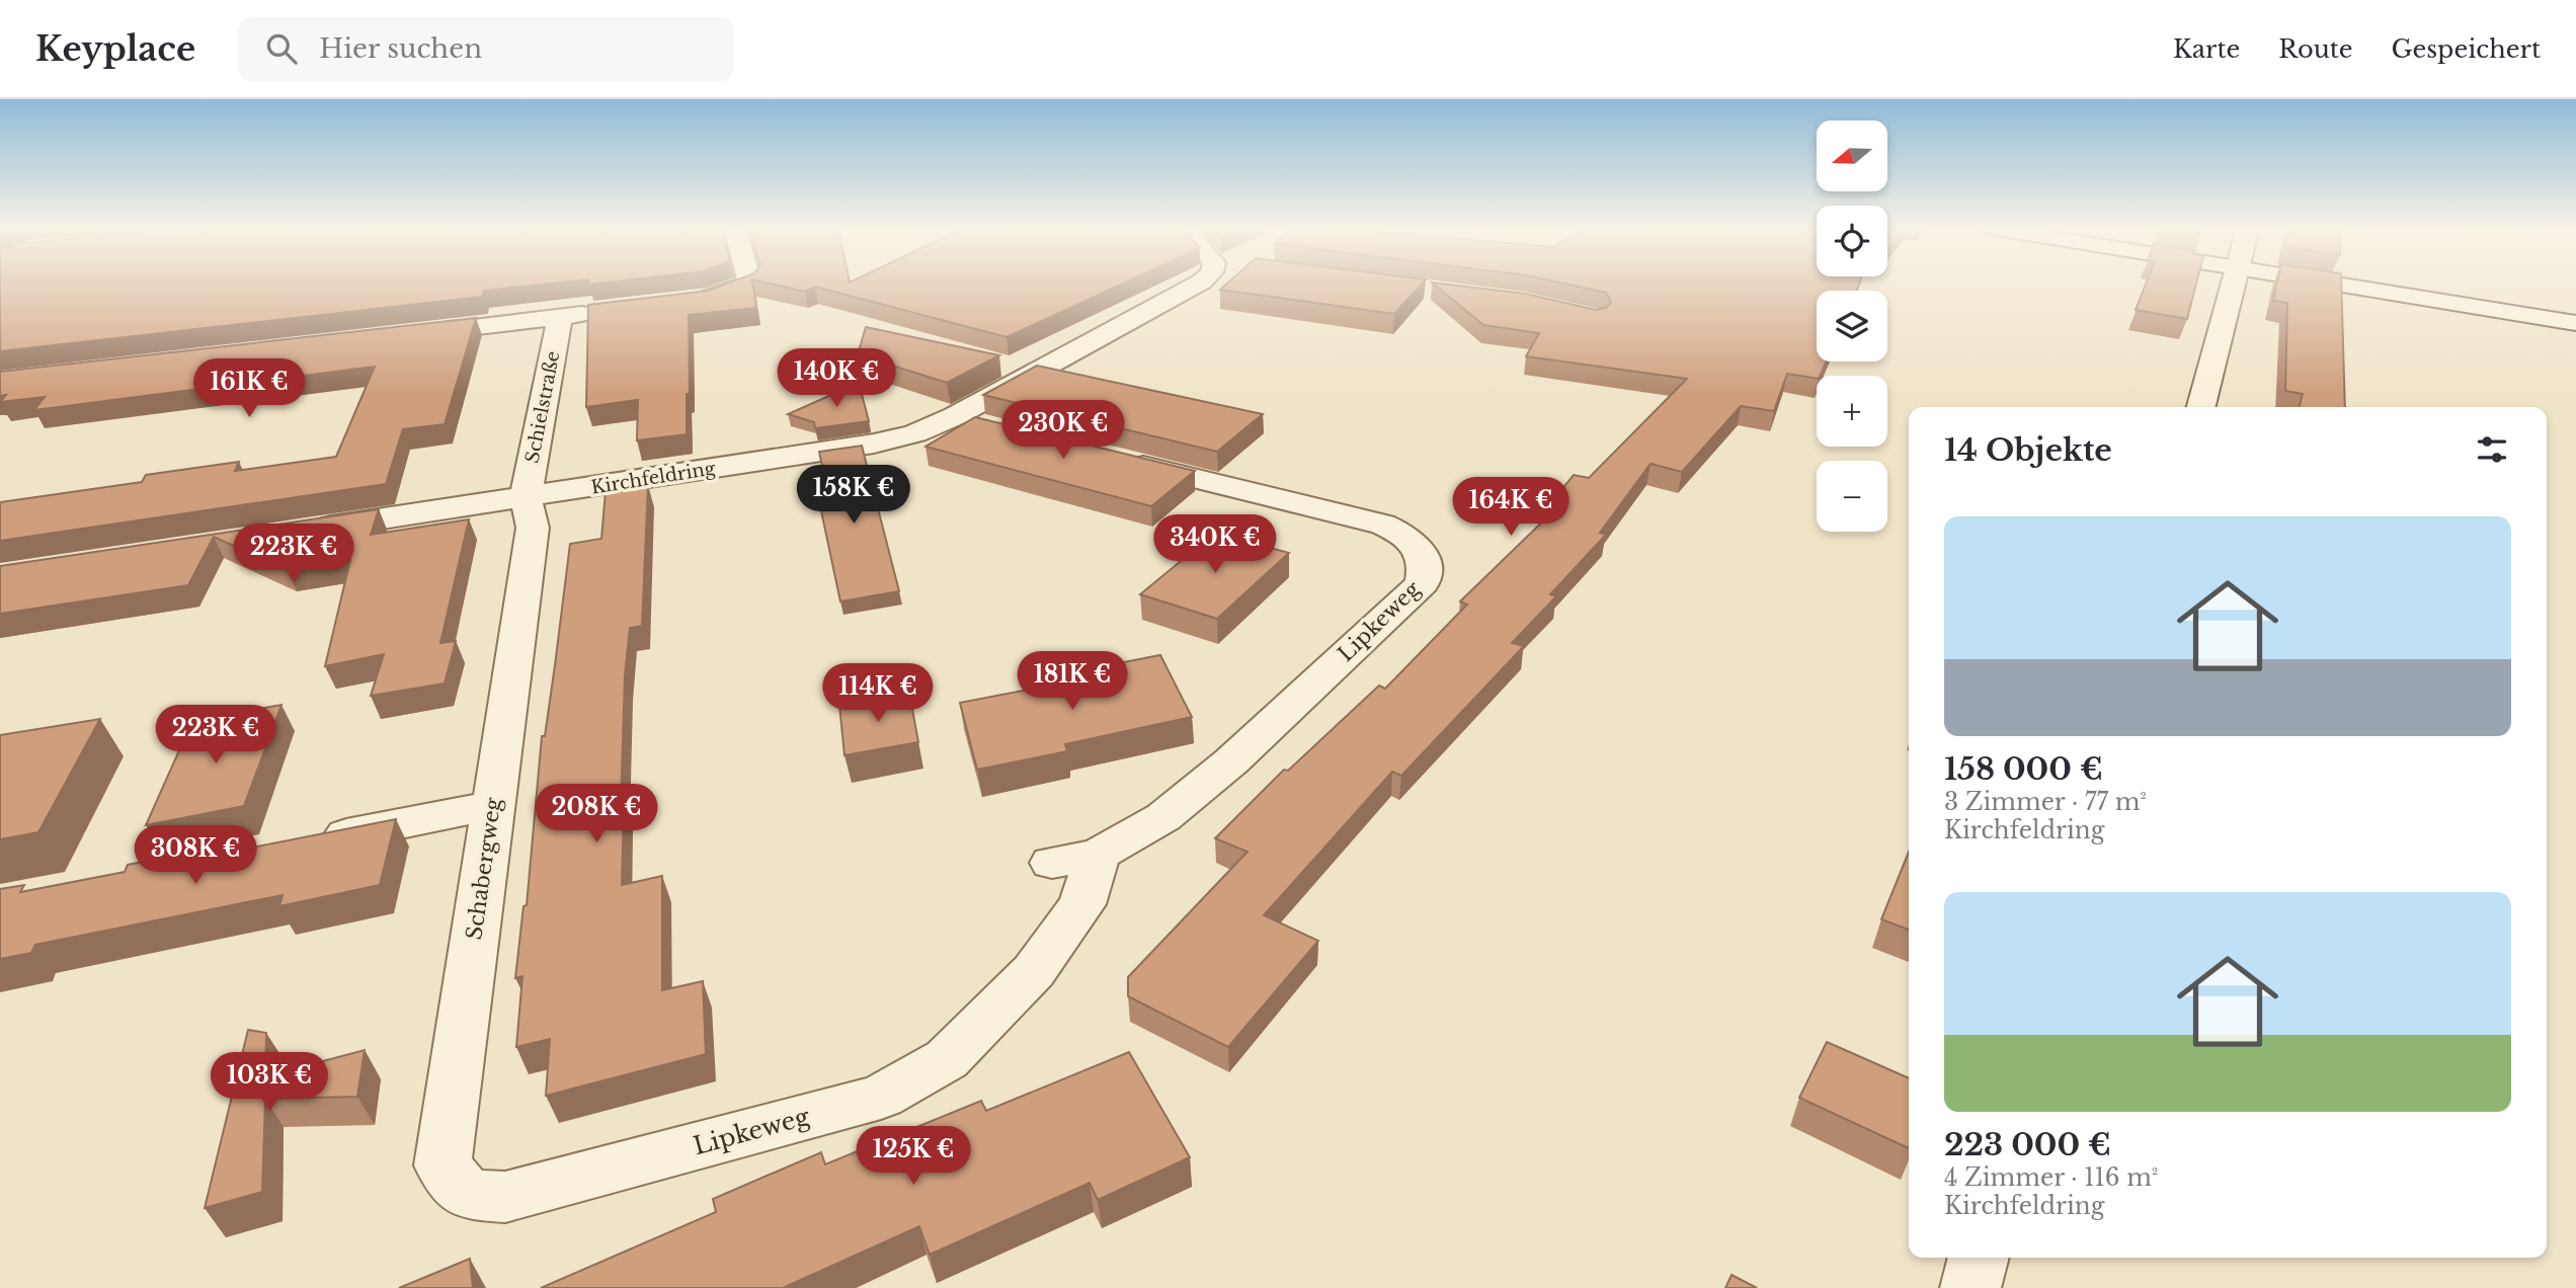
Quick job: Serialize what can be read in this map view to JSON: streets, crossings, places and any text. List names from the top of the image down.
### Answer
{
  "streets": {
    "street": [
      "Schielstraße",
      "Kirchfeldring",
      "Lipkeweg",
      "Schabergweg"
    ]
  },
  "crossings": [
    ["Schielstraße", "Kirchfeldring"],
    ["Schielstraße", "Schabergweg"],
    ["Kirchfeldring", "Schabergweg"],
    ["Lipkeweg", "Schabergweg"]
  ],
  "north": "left",
  "page": {
    "header": "Keyplace",
    "search": "Hier suchen",
    "nav": ["Karte", "Route", "Gespeichert"],
    "map_buttons": ["+", "−"],
    "price": [
      "140K €",
      "161K €",
      "230K €",
      "158K €",
      "164K €",
      "340K €",
      "223K €",
      "181K €",
      "114K €",
      "223K €",
      "208K €",
      "308K €",
      "103K €",
      "125K €"
    ],
    "heading": "14 Objekte",
    "list": [
      {
        "name": "158 000 €",
        "note": "3 Zimmer · 77 m² · Kirchfeldring"
      },
      {
        "name": "223 000 €",
        "note": "4 Zimmer · 116 m² · Kirchfeldring"
      }
    ]
  }
}
